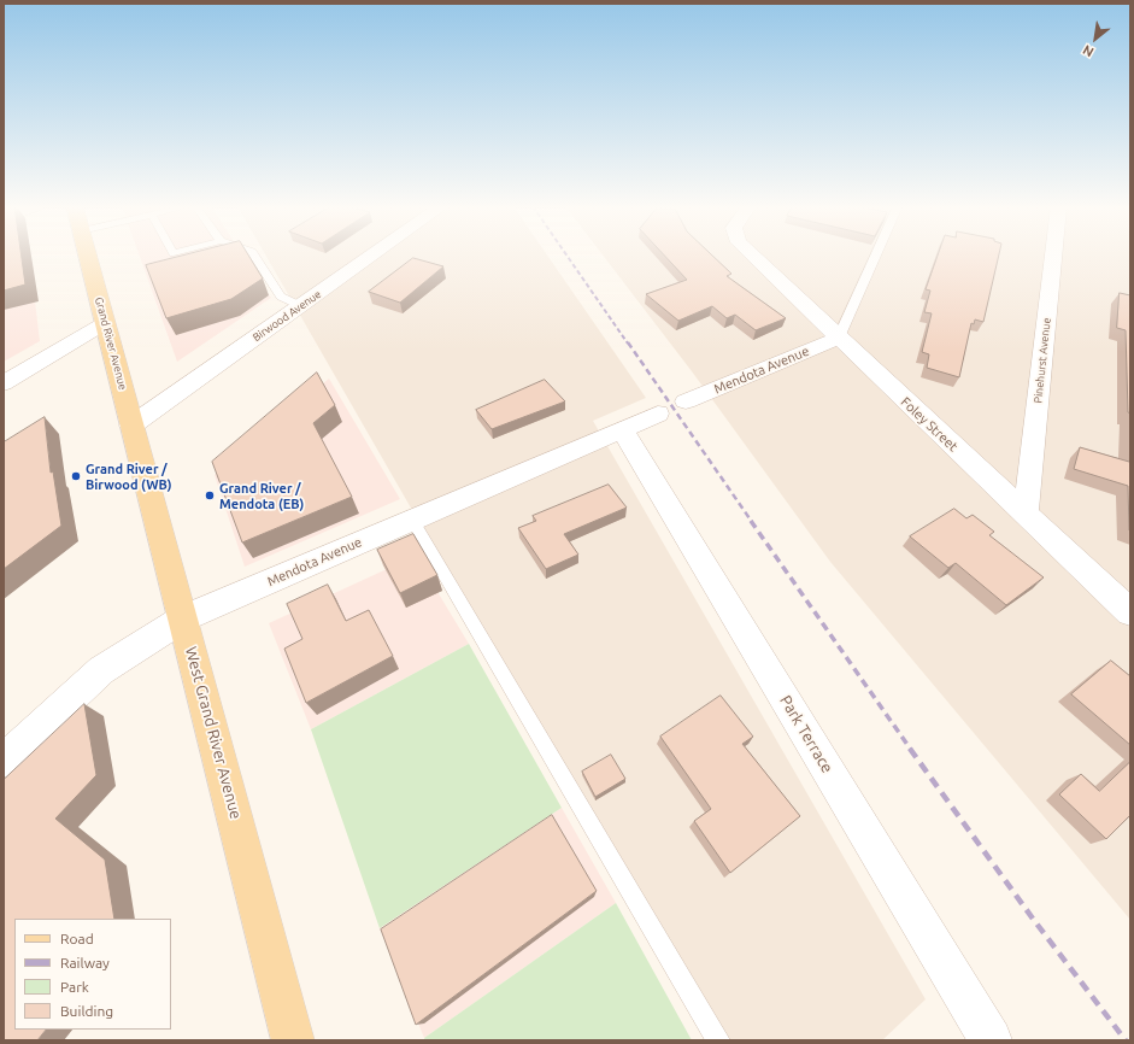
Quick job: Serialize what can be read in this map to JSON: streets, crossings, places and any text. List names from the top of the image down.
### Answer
{
  "streets": {
    "main road": ["Grand River Avenue", "West Grand River Avenue"],
    "street": [
      "Birwood Avenue",
      "Pinehurst Avenue",
      "Mendota Avenue",
      "Foley Street",
      "Park Terrace"
    ]
  },
  "crossings": [
    ["Birwood Avenue", "Grand River Avenue"],
    ["Birwood Avenue", "West Grand River Avenue"],
    ["Grand River Avenue", "West Grand River Avenue"],
    ["Pinehurst Avenue", "Foley Street"],
    ["Mendota Avenue", "Foley Street"],
    ["Mendota Avenue", "West Grand River Avenue"],
    ["Mendota Avenue", "Park Terrace"]
  ],
  "places": ["Grand River / Birwood (WB)", "Grand River / Mendota (EB)"],
  "legend": [
    "Road",
    "Railway",
    "Park",
    "Building"
  ],
  "north": "bottom left"
}
